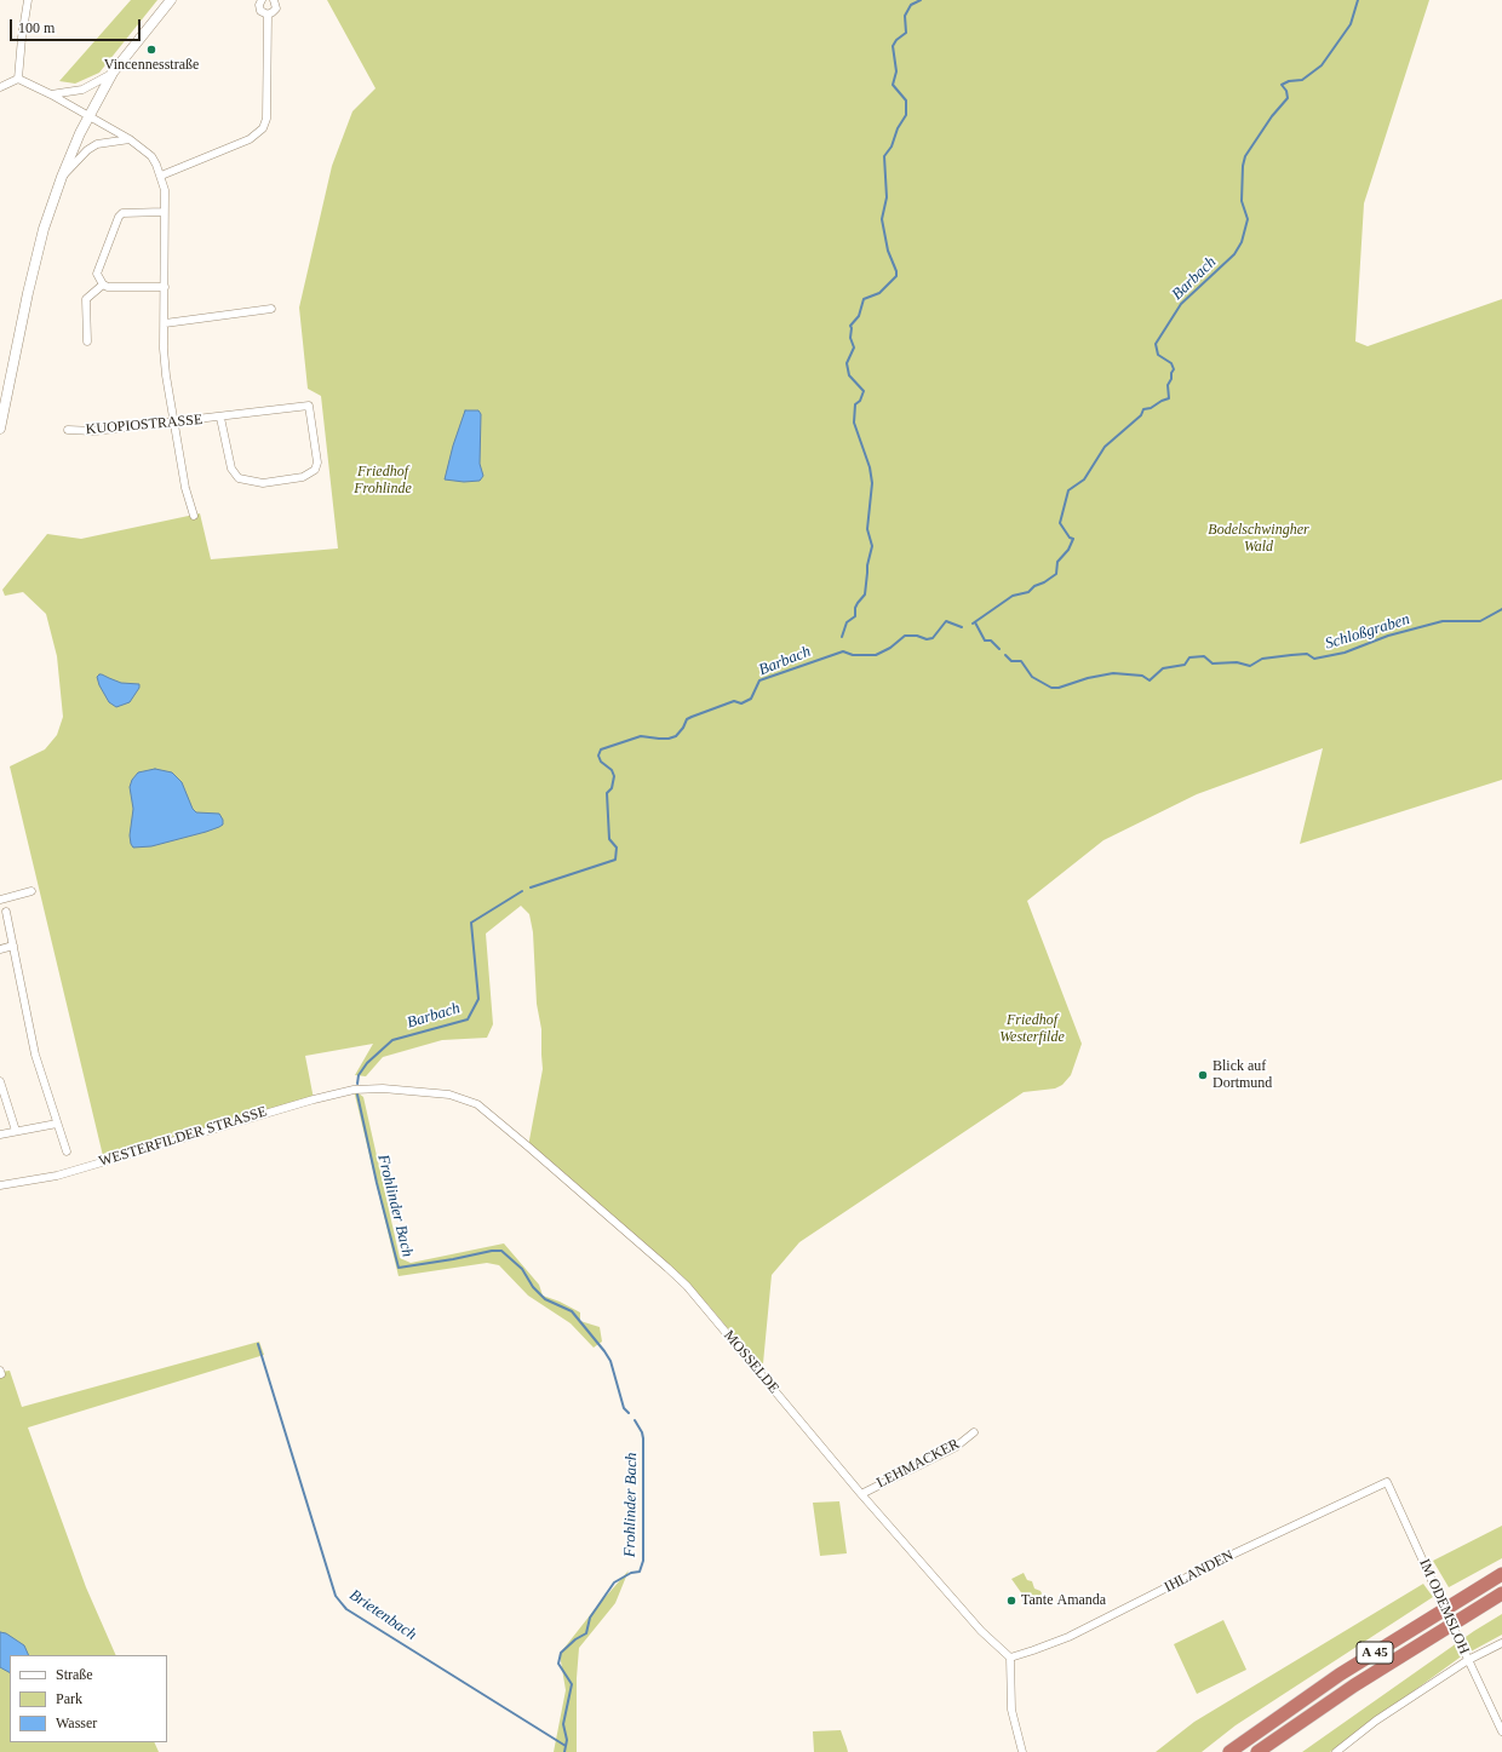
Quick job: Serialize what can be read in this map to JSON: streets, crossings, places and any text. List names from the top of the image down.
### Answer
{
  "streets": {
    "highway": ["A 45"],
    "street": [
      "KUOPIOSTRASSE",
      "WESTERFILDER STRASSE",
      "MOSSELDE",
      "LEHMACKER",
      "IHLANDEN",
      "IM ODEMSLOH"
    ]
  },
  "crossings": [
    ["WESTERFILDER STRASSE", "MOSSELDE"],
    ["MOSSELDE", "LEHMACKER"],
    ["MOSSELDE", "IHLANDEN"],
    ["IHLANDEN", "IM ODEMSLOH"]
  ],
  "water": [
    "Barbach",
    "Schloßgraben",
    "Frohlinder Bach",
    "Brietenbach"
  ],
  "parks": ["Friedhof Frohlinde", "Bodelschwingher Wald", "Friedhof Westerfilde"],
  "places": ["Vincennesstraße", "Blick auf Dortmund", "Tante Amanda"],
  "legend": ["Straße", "Park", "Wasser"],
  "scale_bar": "100 m"
}
